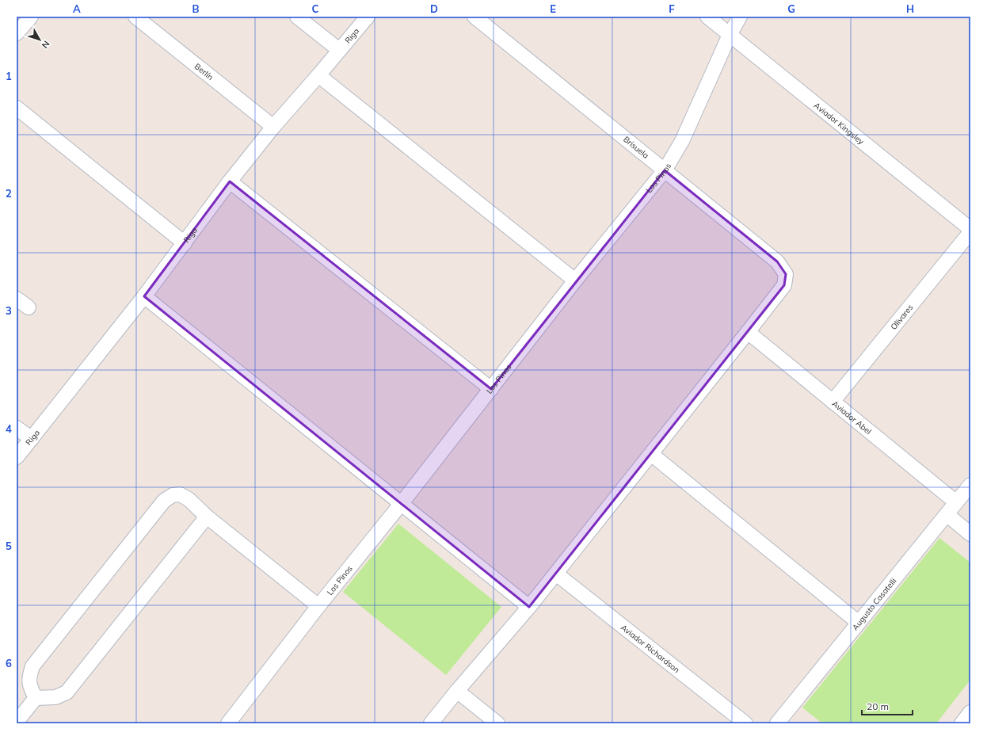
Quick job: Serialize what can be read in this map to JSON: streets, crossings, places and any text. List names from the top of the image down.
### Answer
{
  "streets": {
    "street": [
      "Riga",
      "Berlín",
      "Aviador Kingsley",
      "Brisuela",
      "Los Pinos",
      "Olivares",
      "Aviador Abel",
      "Augusto Casatelli",
      "Aviador Richardson"
    ]
  },
  "crossings": [
    ["Riga", "Berlín"],
    ["Aviador Kingsley", "Los Pinos"],
    ["Brisuela", "Los Pinos"],
    ["Brisuela", "Aviador Abel"],
    ["Olivares", "Aviador Abel"],
    ["Aviador Abel", "Augusto Casatelli"]
  ],
  "scale_bar": "20 m",
  "north": "bottom right",
  "grid": {
    "columns": [
      "A",
      "B",
      "C",
      "D",
      "E",
      "F",
      "G",
      "H"
    ],
    "rows": [
      "1",
      "2",
      "3",
      "4",
      "5",
      "6"
    ]
  }
}
